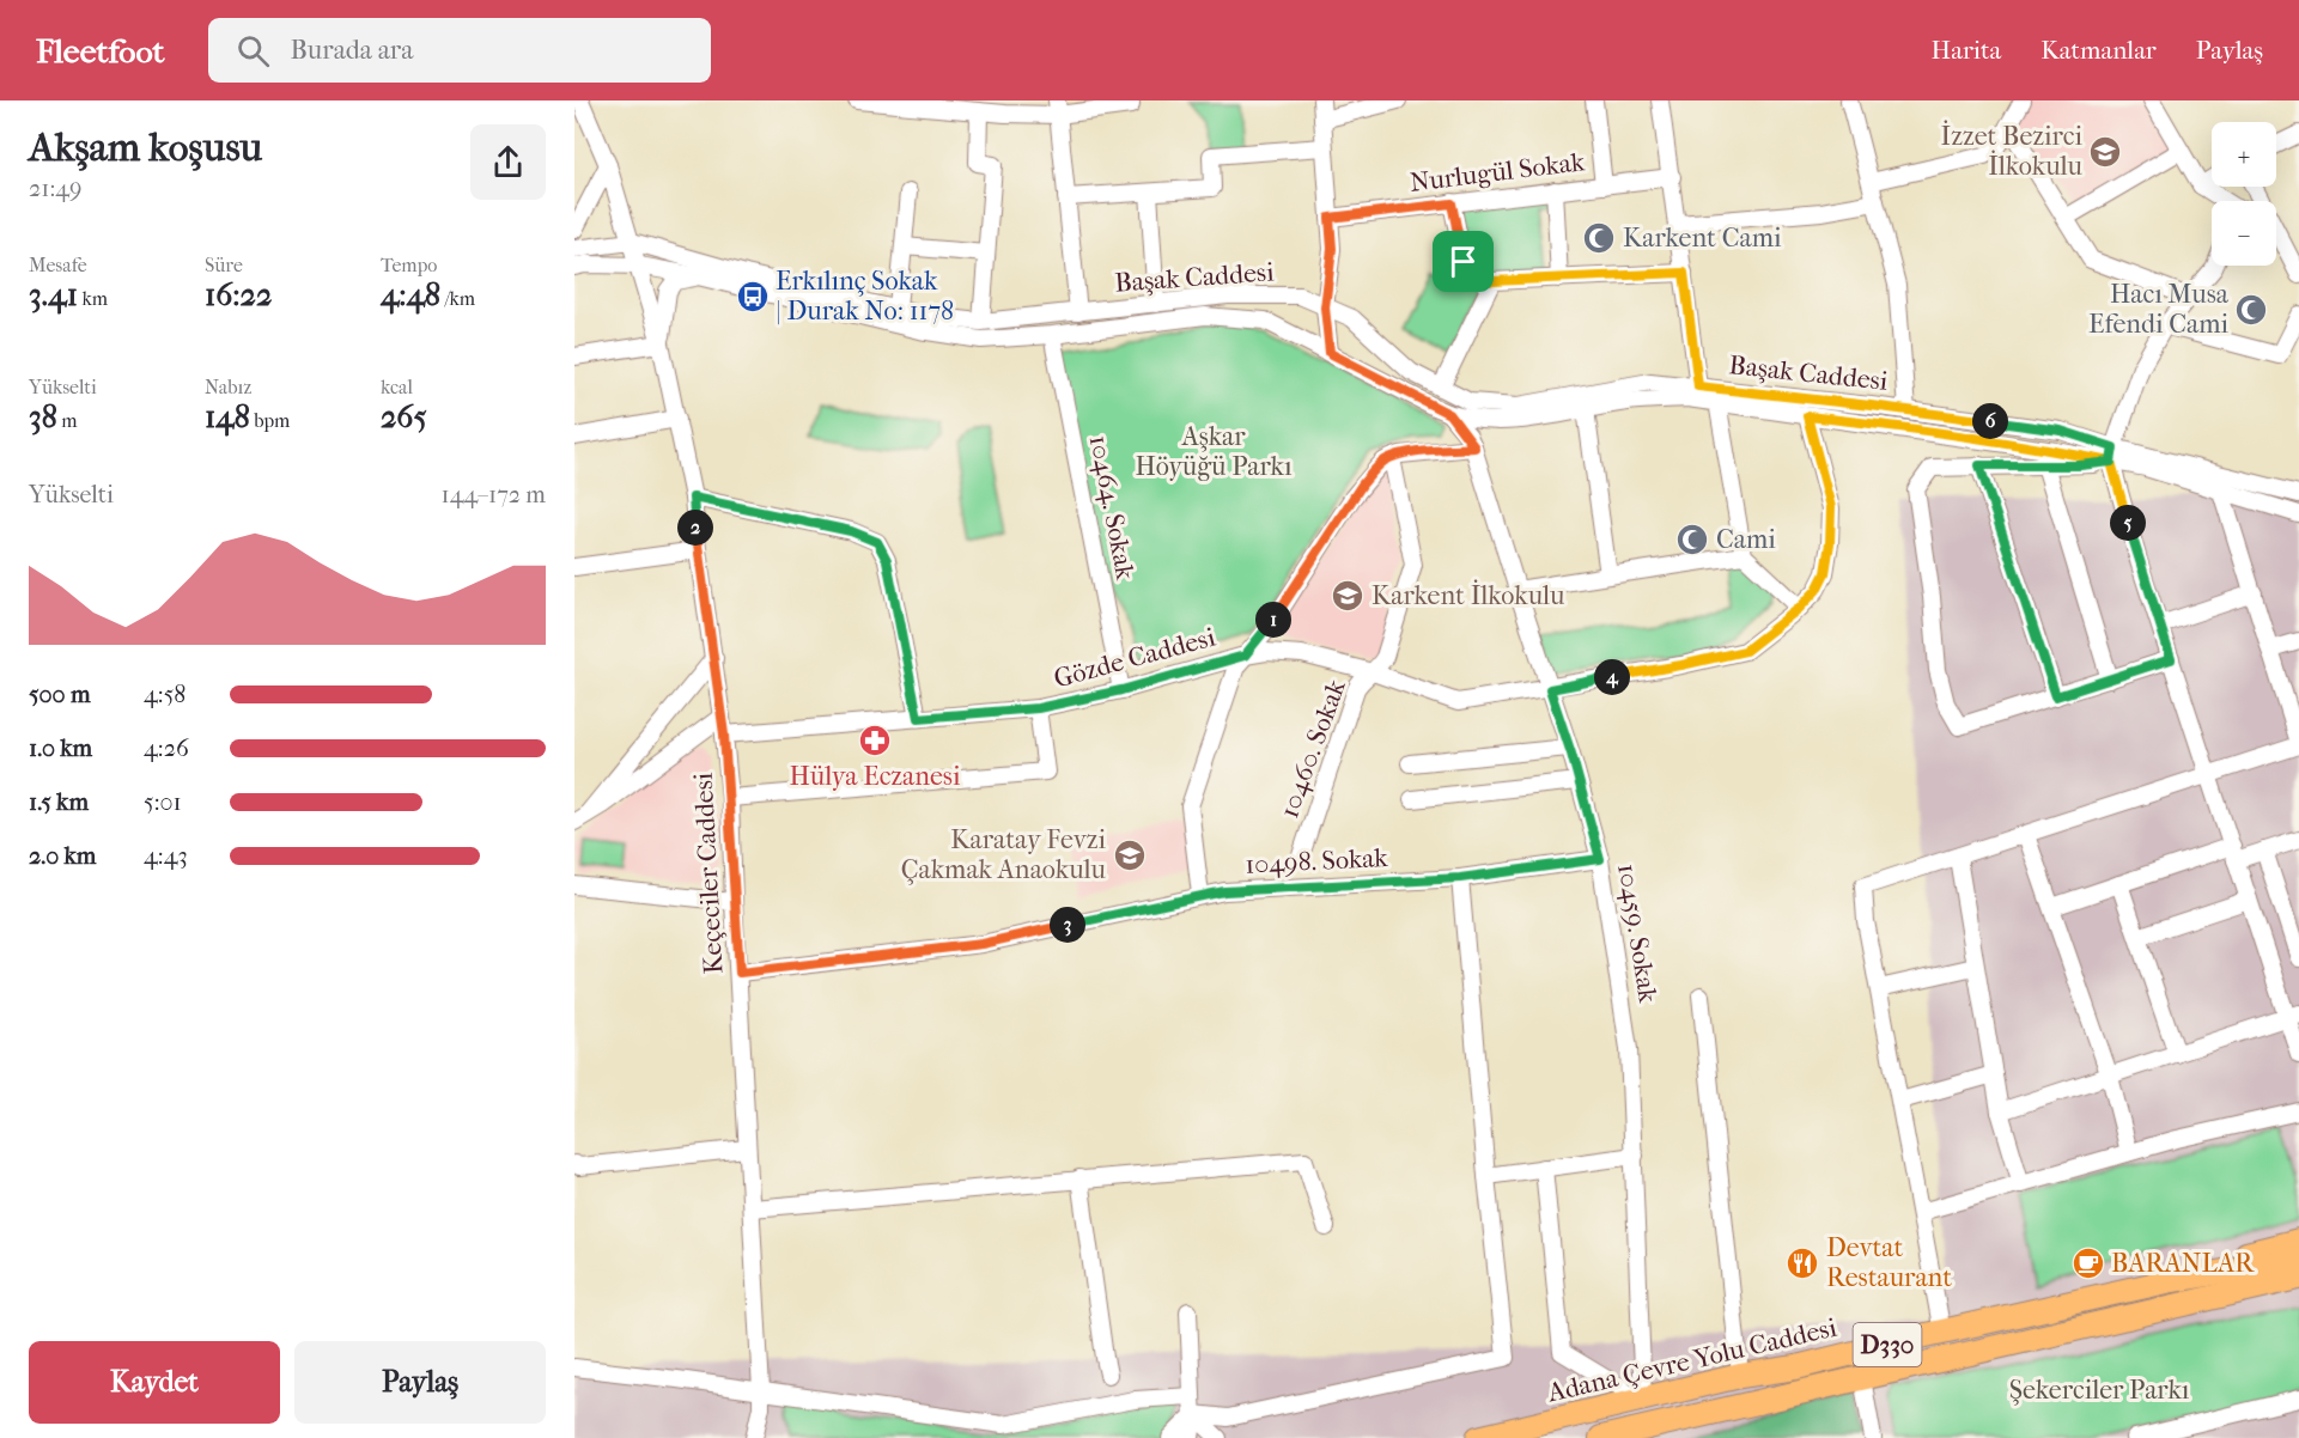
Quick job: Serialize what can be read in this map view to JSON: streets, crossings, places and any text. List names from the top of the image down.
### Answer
{
  "streets": {
    "highway": ["D330", "Adana Çevre Yolu Caddesi"],
    "street": [
      "Nurlugül Sokak",
      "Başak Caddesi",
      "10464. Sokak",
      "Gözde Caddesi",
      "10460. Sokak",
      "10498. Sokak",
      "Keçeciler Caddesi",
      "10459. Sokak"
    ]
  },
  "crossings": [
    ["Başak Caddesi", "10464. Sokak"],
    ["Başak Caddesi", "Gözde Caddesi"],
    ["Başak Caddesi", "Keçeciler Caddesi"],
    ["Başak Caddesi", "10459. Sokak"],
    ["10464. Sokak", "Gözde Caddesi"],
    ["Gözde Caddesi", "10460. Sokak"],
    ["Gözde Caddesi", "Keçeciler Caddesi"],
    ["Gözde Caddesi", "10459. Sokak"],
    ["10498. Sokak", "Keçeciler Caddesi"],
    ["10498. Sokak", "10459. Sokak"],
    ["10459. Sokak", "Adana Çevre Yolu Caddesi"]
  ],
  "parks": ["Aşkar Höyüğü Parkı", "Şekerciler Parkı"],
  "places": {
    "school or university": ["İzzet Bezirci İlkokulu", "Karkent İlkokulu", "Karatay Fevzi Çakmak Anaokulu"],
    "mosque": ["Karkent Cami", "Hacı Musa Efendi Cami", "Cami"],
    "bus stop": ["Erkılınç Sokak | Durak No: 1178"],
    "pharmacy": ["Hülya Eczanesi"],
    "restaurant": ["Devtat Restaurant"],
    "cafe": ["BARANLAR"]
  },
  "page": {
    "header": "Fleetfoot",
    "search": "Burada ara",
    "nav": ["Harita", "Katmanlar", "Paylaş"],
    "heading": ["Akşam koşusu", "21:49"],
    "map_buttons": ["+", "−"],
    "stats": [
      ["Mesafe", "3.41 km"],
      ["Süre", "16:22"],
      ["Tempo", "4:48 /km"],
      ["Yükselti", "38 m"],
      ["Nabız", "148 bpm"],
      ["kcal", "265"]
    ],
    "pins": [
      "6",
      "5",
      "2",
      "1",
      "4",
      "3"
    ],
    "chart": ["Yükselti", "144–172 m"],
    "list": [
      {
        "name": "500 m",
        "note": "4:58"
      },
      {
        "name": "1.0 km",
        "note": "4:26"
      },
      {
        "name": "1.5 km",
        "note": "5:01"
      },
      {
        "name": "2.0 km",
        "note": "4:43"
      }
    ],
    "buttons": ["Kaydet", "Paylaş"]
  }
}
